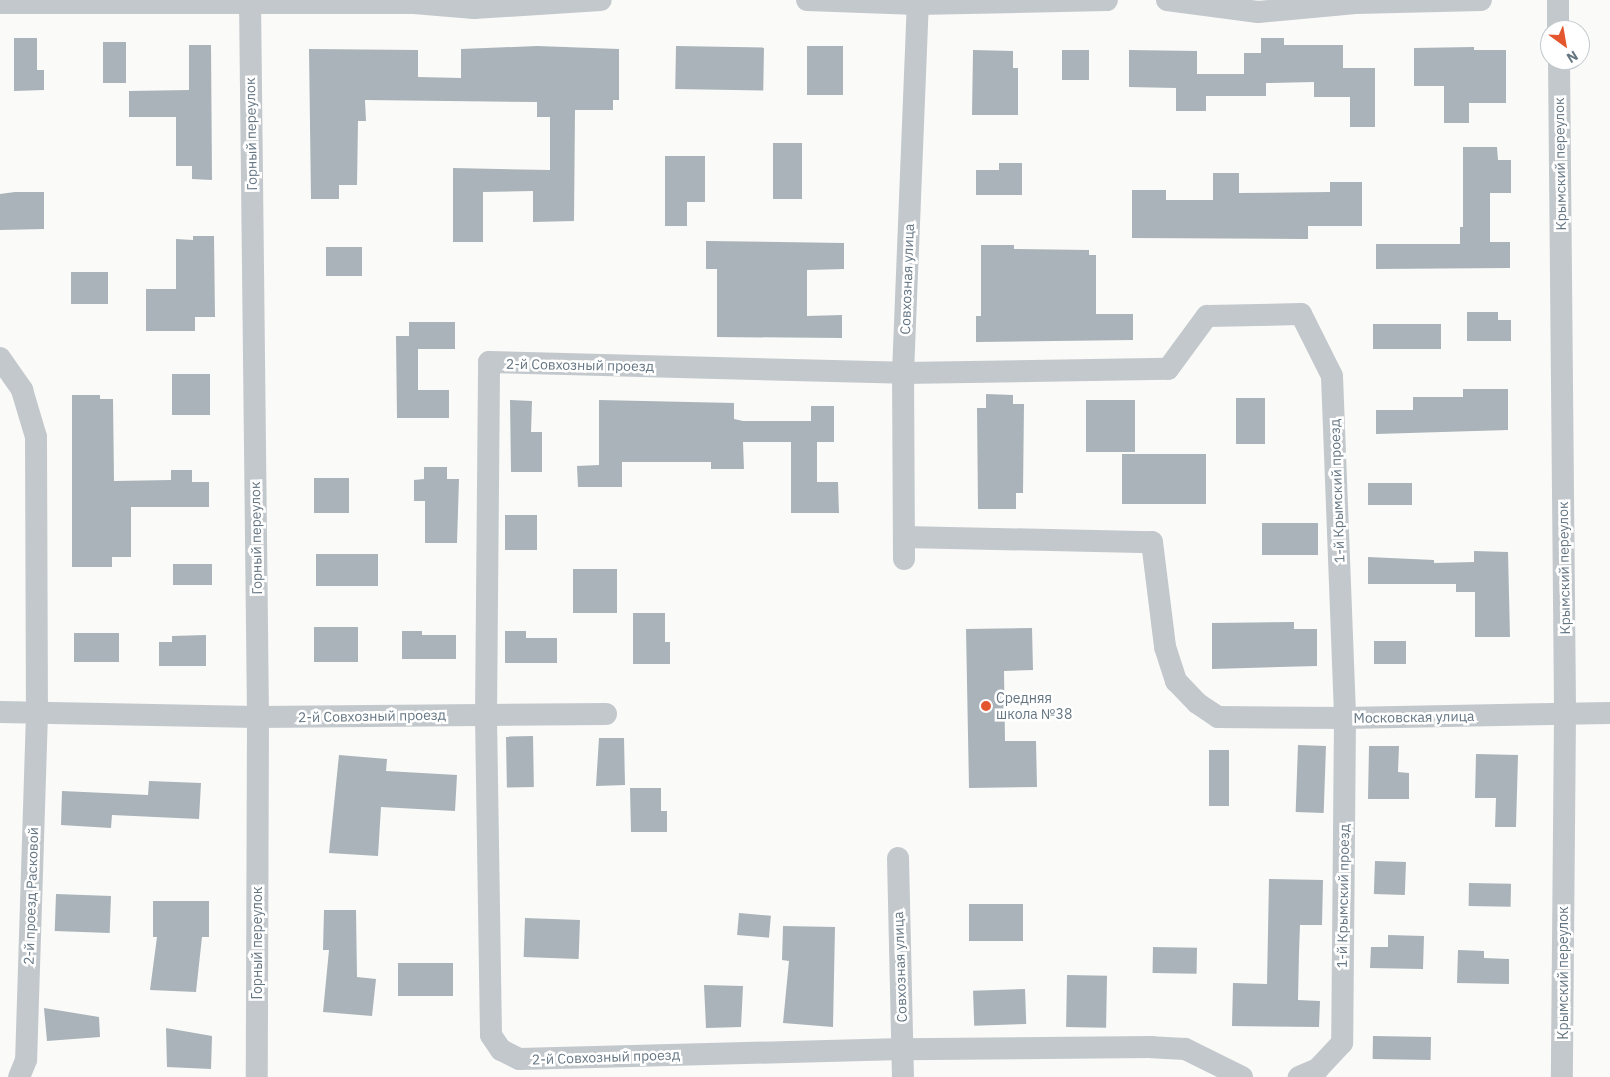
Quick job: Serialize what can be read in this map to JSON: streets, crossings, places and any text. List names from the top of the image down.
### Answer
{
  "streets": {
    "street": [
      "Горный переулок",
      "Крымский переулок",
      "Совхозная улица",
      "2-й Совхозный проезд",
      "1-й Крымский проезд",
      "Московская улица",
      "2-й проезд Расковой"
    ]
  },
  "crossings": [
    ["Горный переулок", "2-й Совхозный проезд"],
    ["Крымский переулок", "Московская улица"],
    ["Совхозная улица", "2-й Совхозный проезд"],
    ["Совхозная улица", "1-й Крымский проезд"],
    ["Совхозная улица", "Московская улица"],
    ["2-й Совхозный проезд", "1-й Крымский проезд"],
    ["1-й Крымский проезд", "Московская улица"]
  ],
  "places": ["Средняя школа №38"],
  "north": "bottom right"
}
